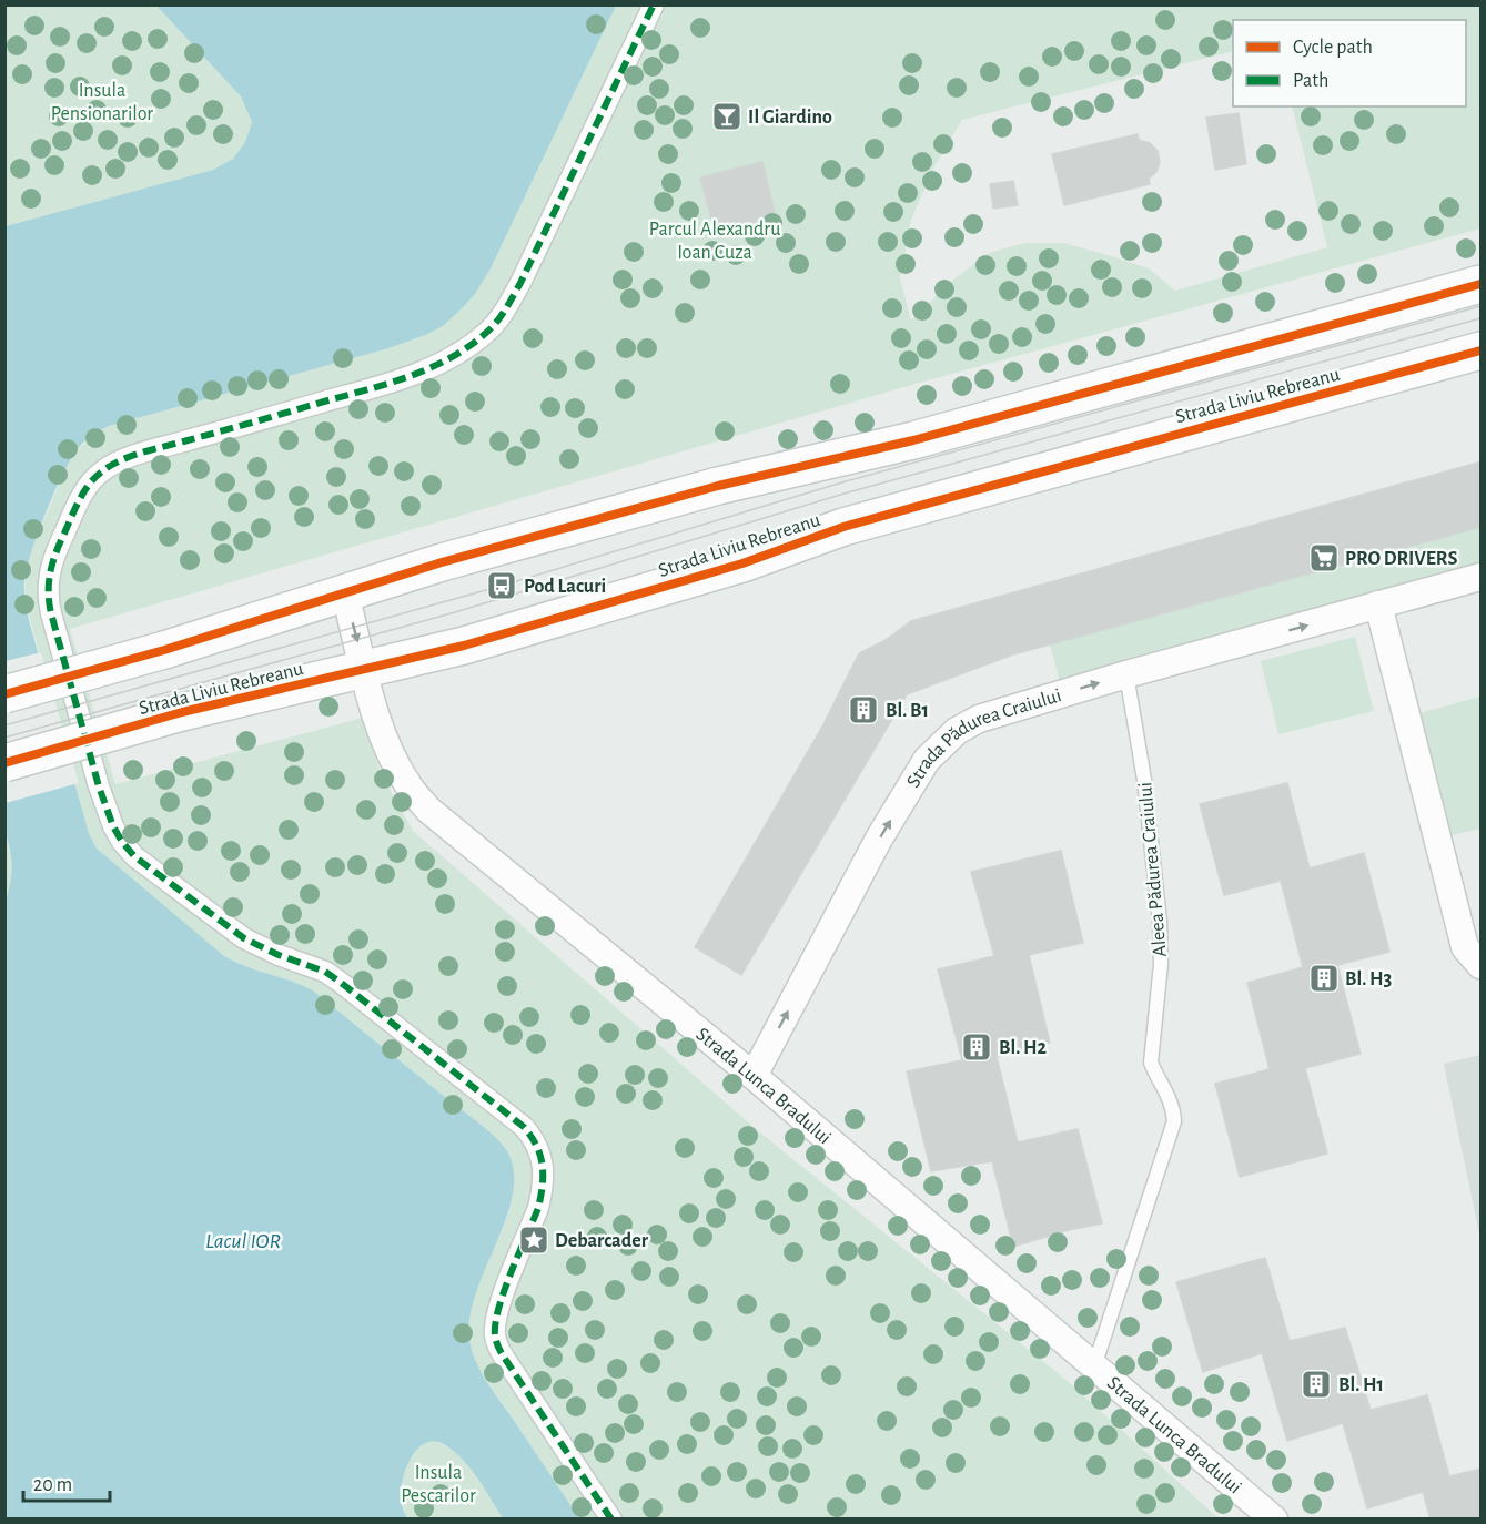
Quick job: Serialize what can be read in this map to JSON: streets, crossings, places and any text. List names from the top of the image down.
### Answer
{
  "streets": {
    "main road": ["Strada Liviu Rebreanu"],
    "street": ["Strada Pădurea Craiului", "Strada Lunca Bradului"],
    "lane": ["Aleea Pădurea Craiului"]
  },
  "crossings": [
    ["Strada Liviu Rebreanu", "Strada Lunca Bradului"],
    ["Strada Pădurea Craiului", "Aleea Pădurea Craiului"],
    ["Strada Pădurea Craiului", "Strada Lunca Bradului"],
    ["Aleea Pădurea Craiului", "Strada Lunca Bradului"]
  ],
  "one_way": ["Strada Pădurea Craiului"],
  "water": ["Lacul IOR"],
  "parks": ["Insula Pensionarilor", "Parcul Alexandru Ioan Cuza", "Insula Pescarilor"],
  "places": {
    "bar": ["Il Giardino"],
    "supermarket": ["PRO DRIVERS"],
    "bus stop": ["Pod Lacuri"],
    "building": [
      "Bl. B1",
      "Bl. H3",
      "Bl. H2",
      "Bl. H1"
    ],
    "place": ["Debarcader"]
  },
  "legend": ["Cycle path", "Path"],
  "scale_bar": "20 m"
}
